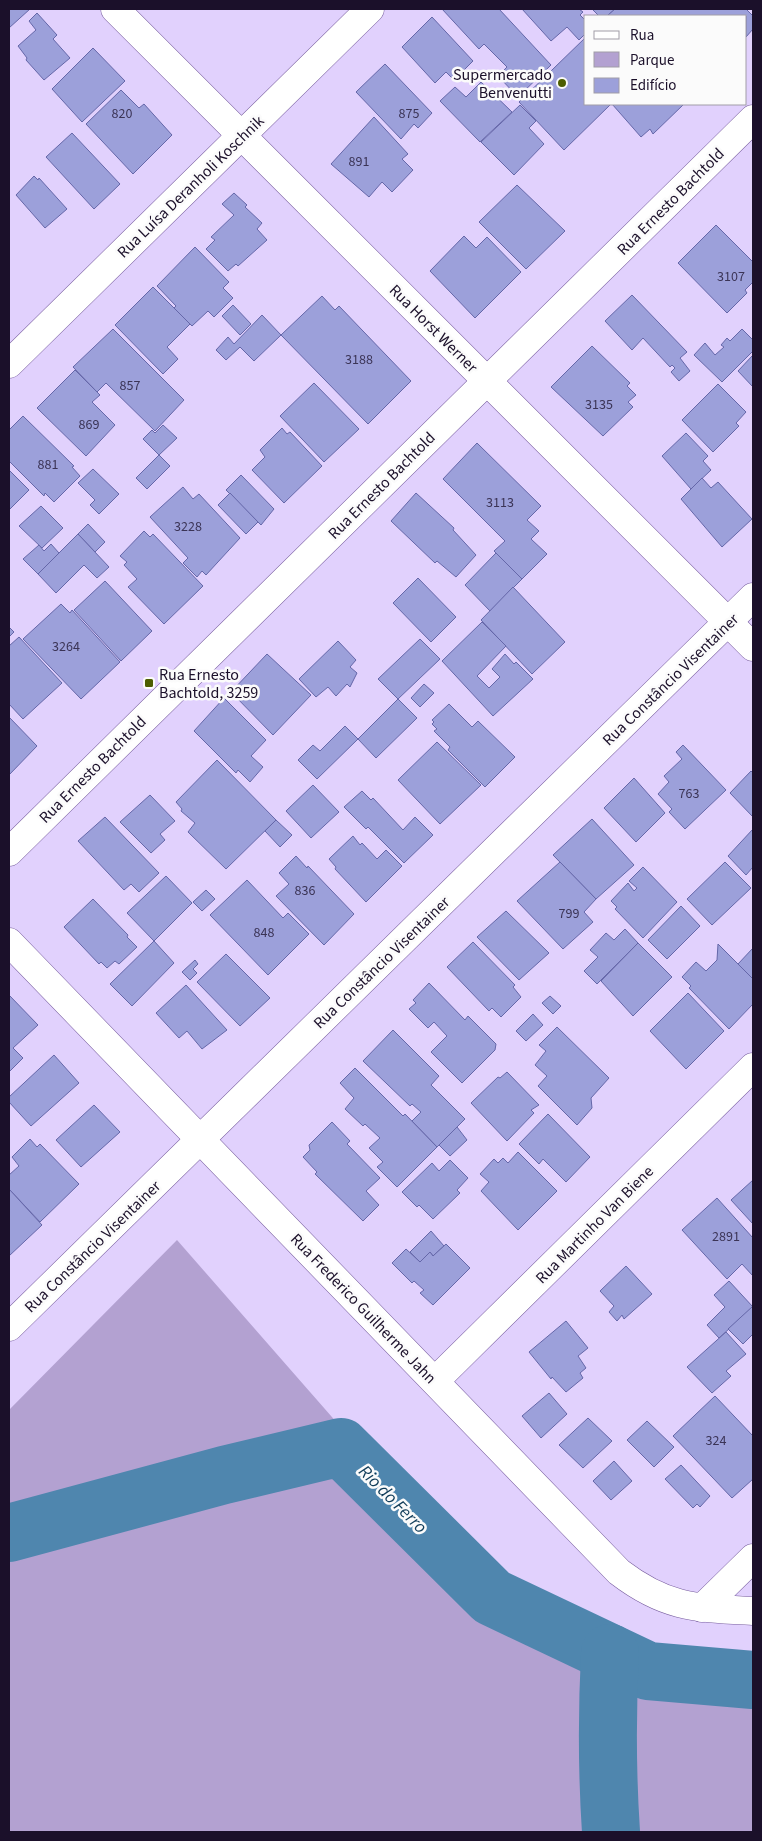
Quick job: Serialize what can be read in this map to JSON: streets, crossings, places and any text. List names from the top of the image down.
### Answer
{
  "streets": {
    "street": [
      "Rua Luísa Deranholi Koschnik",
      "Rua Ernesto Bachtold",
      "Rua Horst Werner",
      "Rua Constâncio Visentainer",
      "Rua Martinho Van Biene",
      "Rua Frederico Guilherme Jahn"
    ]
  },
  "crossings": [
    ["Rua Luísa Deranholi Koschnik", "Rua Horst Werner"],
    ["Rua Ernesto Bachtold", "Rua Horst Werner"],
    ["Rua Horst Werner", "Rua Constâncio Visentainer"],
    ["Rua Constâncio Visentainer", "Rua Frederico Guilherme Jahn"],
    ["Rua Martinho Van Biene", "Rua Frederico Guilherme Jahn"]
  ],
  "water": ["Rio do Ferro"],
  "places": {
    "other": ["Supermercado Benvenutti"],
    "transit": ["Rua Ernesto Bachtold, 3259"]
  },
  "house_numbers": [
    "820",
    "875",
    "891",
    "3107",
    "3188",
    "857",
    "3135",
    "869",
    "881",
    "3113",
    "3228",
    "3264",
    "763",
    "836",
    "799",
    "848",
    "2891",
    "324"
  ],
  "legend": ["Rua", "Parque", "Edifício"]
}
